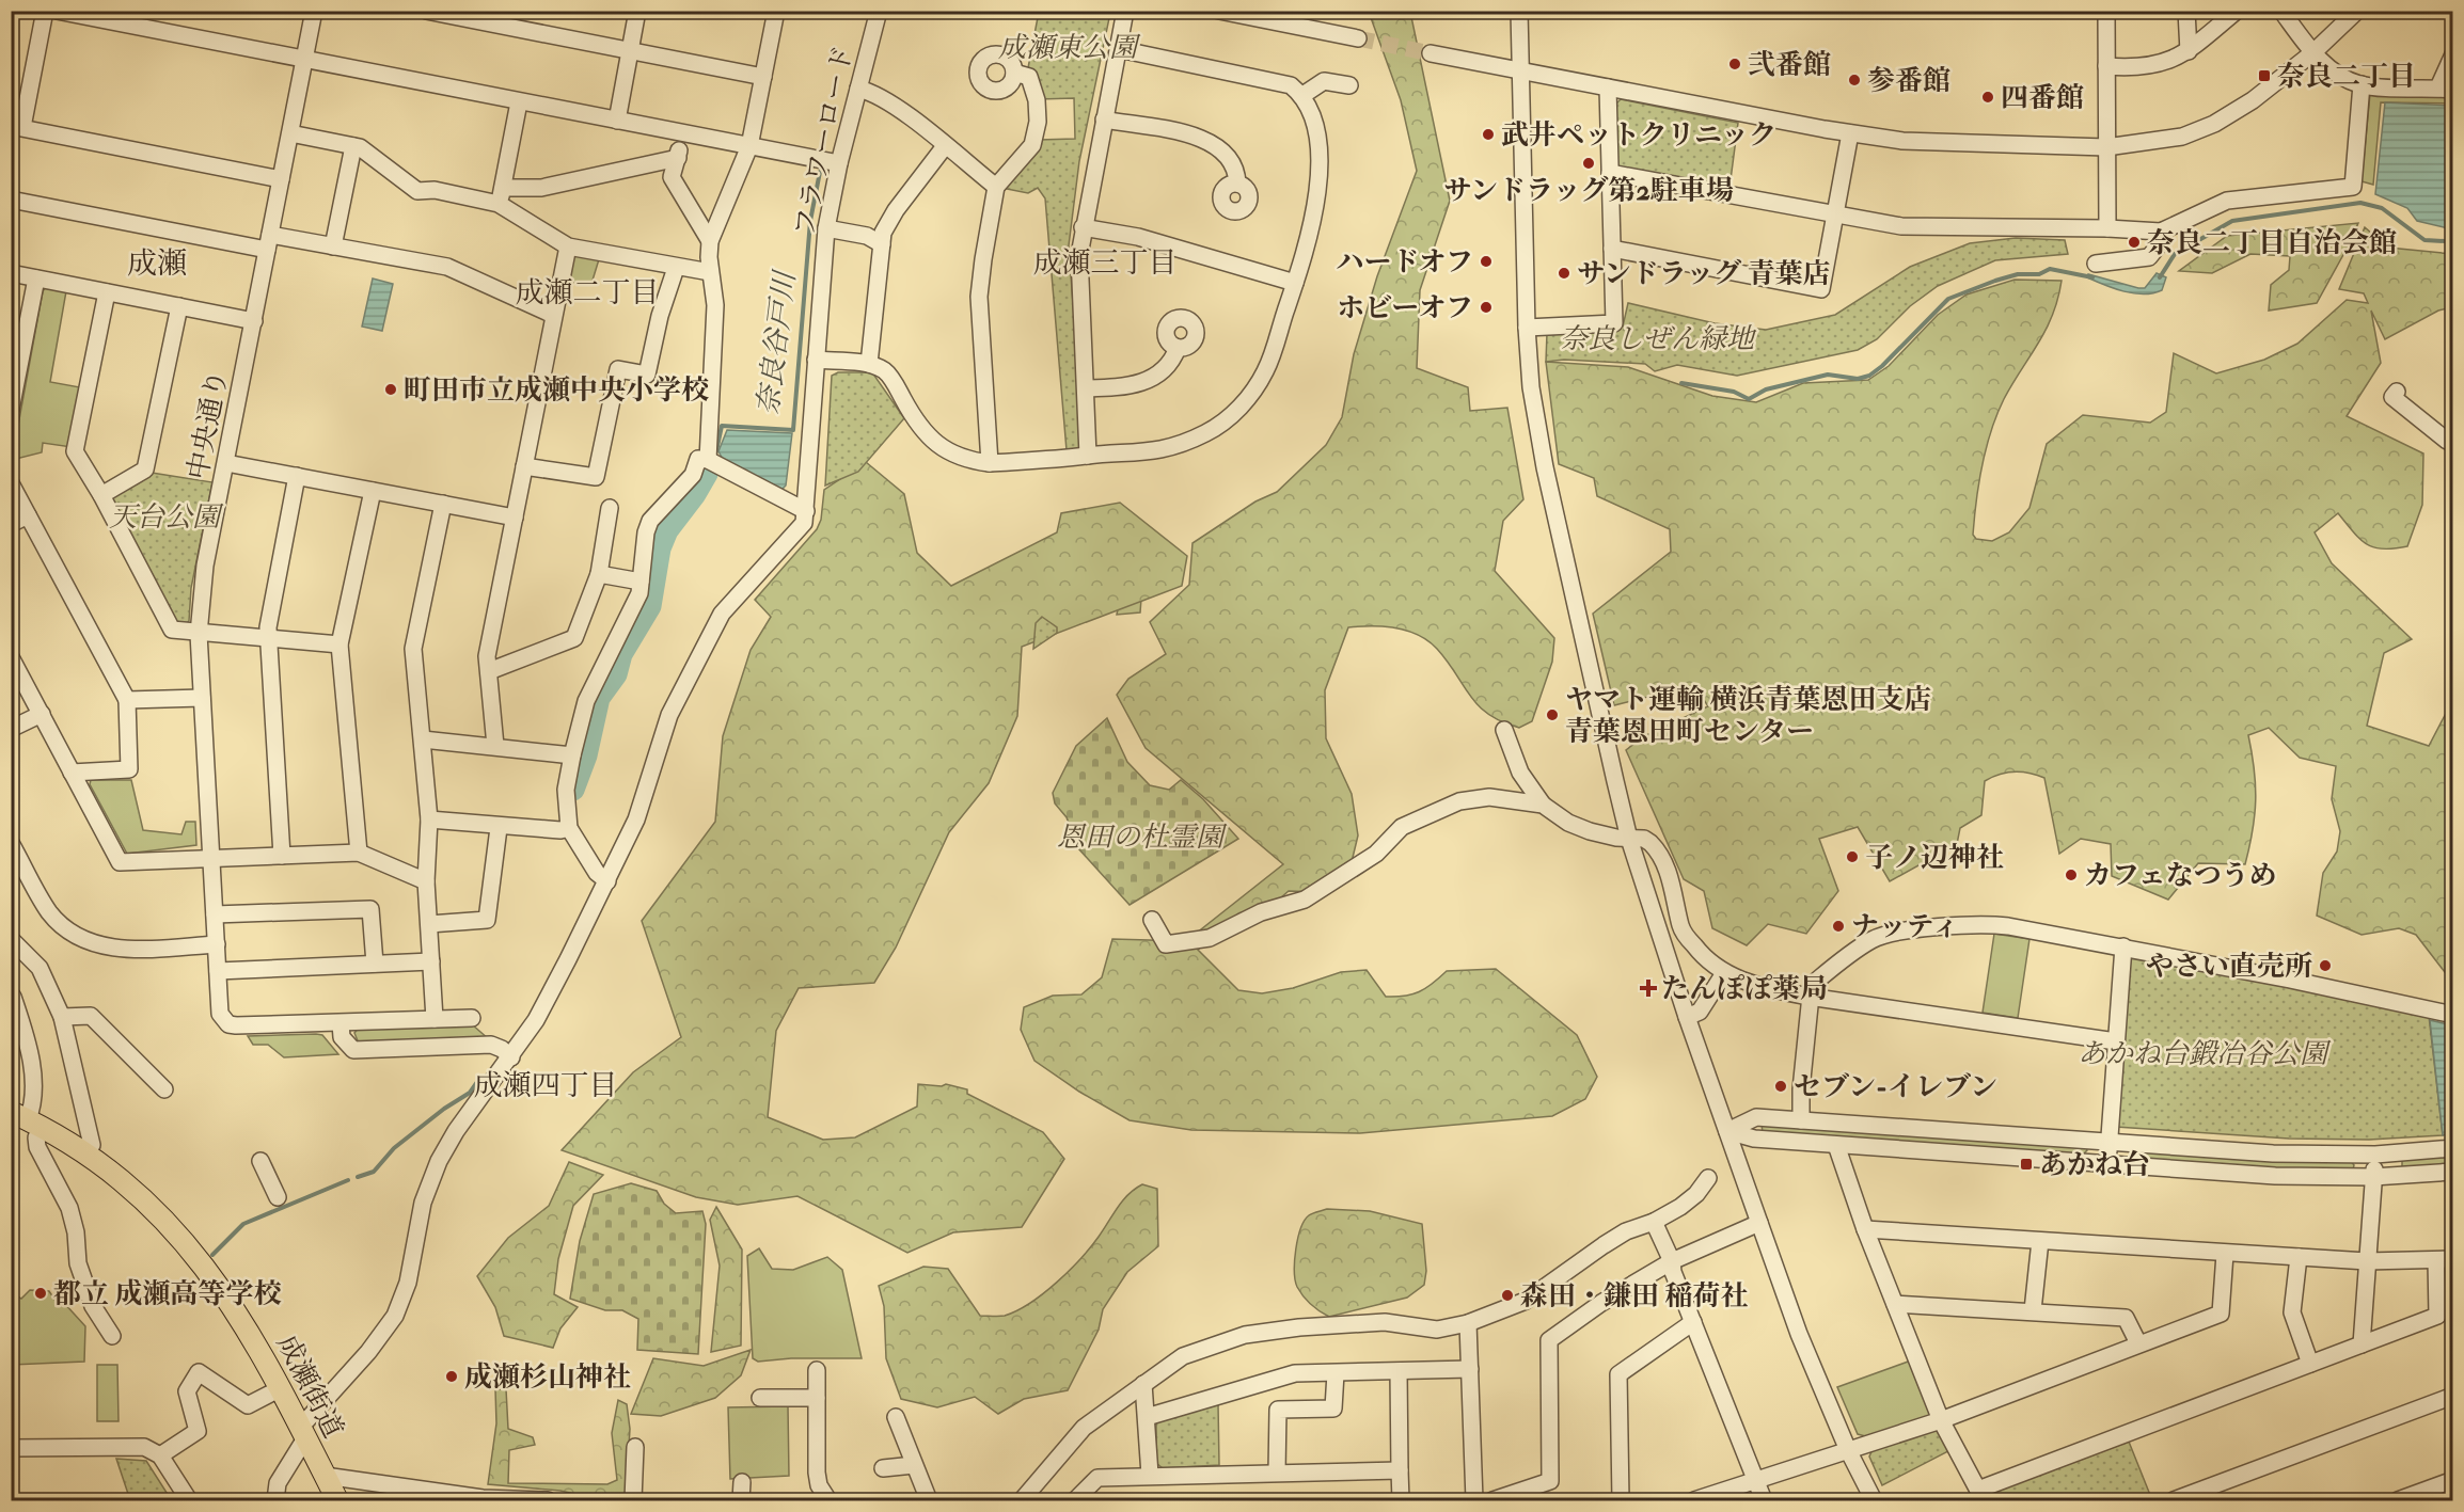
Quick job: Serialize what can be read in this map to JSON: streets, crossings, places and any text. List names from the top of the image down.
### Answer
{
  "streets": {
    "main road": ["成瀬街道"],
    "street": ["フラワーロード", "中央通り"]
  },
  "districts": [
    "成瀬",
    "成瀬三丁目",
    "成瀬二丁目",
    "成瀬四丁目"
  ],
  "water": ["奈良谷戸川"],
  "parks": [
    "成瀬東公園",
    "奈良しぜん緑地",
    "天台公園",
    "恩田の杜霊園",
    "あかね台鍛冶谷公園"
  ],
  "places": {
    "other": [
      "弐番館",
      "参番館",
      "四番館",
      "武井ペットクリニック",
      "サンドラッグ第2駐車場",
      "奈良二丁目自治会館",
      "ハードオフ",
      "サンドラッグ 青葉店",
      "ホビーオフ",
      "町田市立成瀬中央小学校",
      "ヤマト運輸 横浜青葉恩田支店 青葉恩田町センター",
      "子ノ辺神社",
      "カフェなつうめ",
      "ナッティ",
      "やさい直売所",
      "セブン-イレブン",
      "都立 成瀬高等学校",
      "森田・鎌田 稲荷社",
      "成瀬杉山神社"
    ],
    "transit": ["奈良二丁目", "あかね台"],
    "health": ["たんぽぽ薬局"]
  }
}
